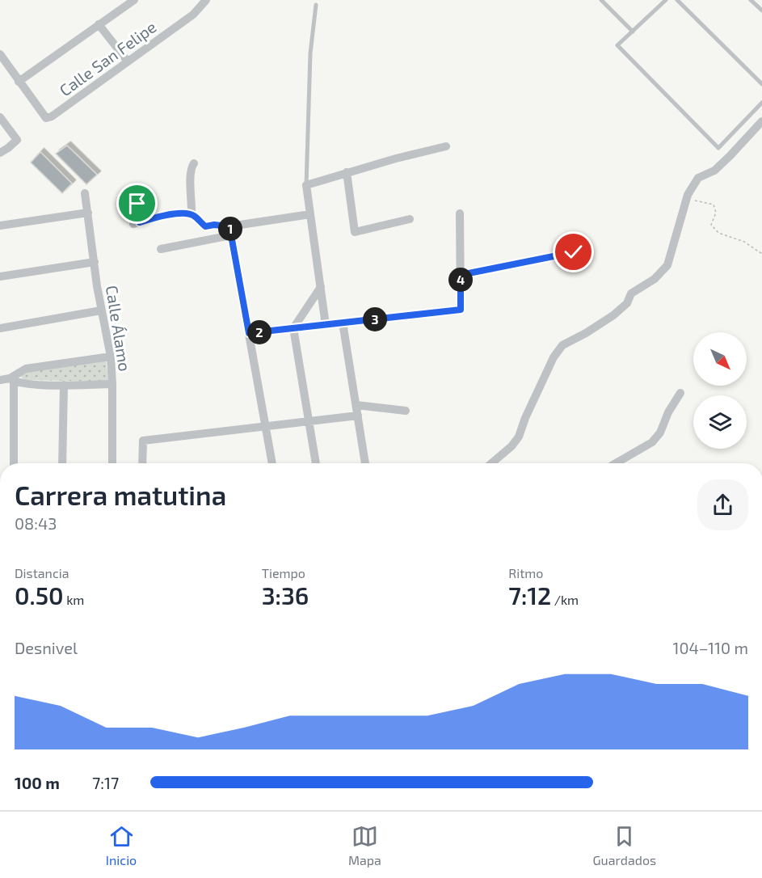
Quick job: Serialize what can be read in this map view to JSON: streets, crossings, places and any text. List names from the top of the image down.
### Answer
{
  "streets": {
    "street": ["Calle San Felipe", "Calle Álamo"]
  },
  "north": "bottom right",
  "page": {
    "pins": [
      "1",
      "4",
      "3",
      "2"
    ],
    "heading": ["Carrera matutina", "08:43"],
    "stats": [
      ["Distancia", "0.50 km"],
      ["Tiempo", "3:36"],
      ["Ritmo", "7:12 /km"]
    ],
    "chart": ["Desnivel", "104–110 m"],
    "list": [
      {
        "name": "100 m",
        "note": "7:17"
      }
    ],
    "tabs": ["Inicio", "Mapa", "Guardados"]
  }
}
